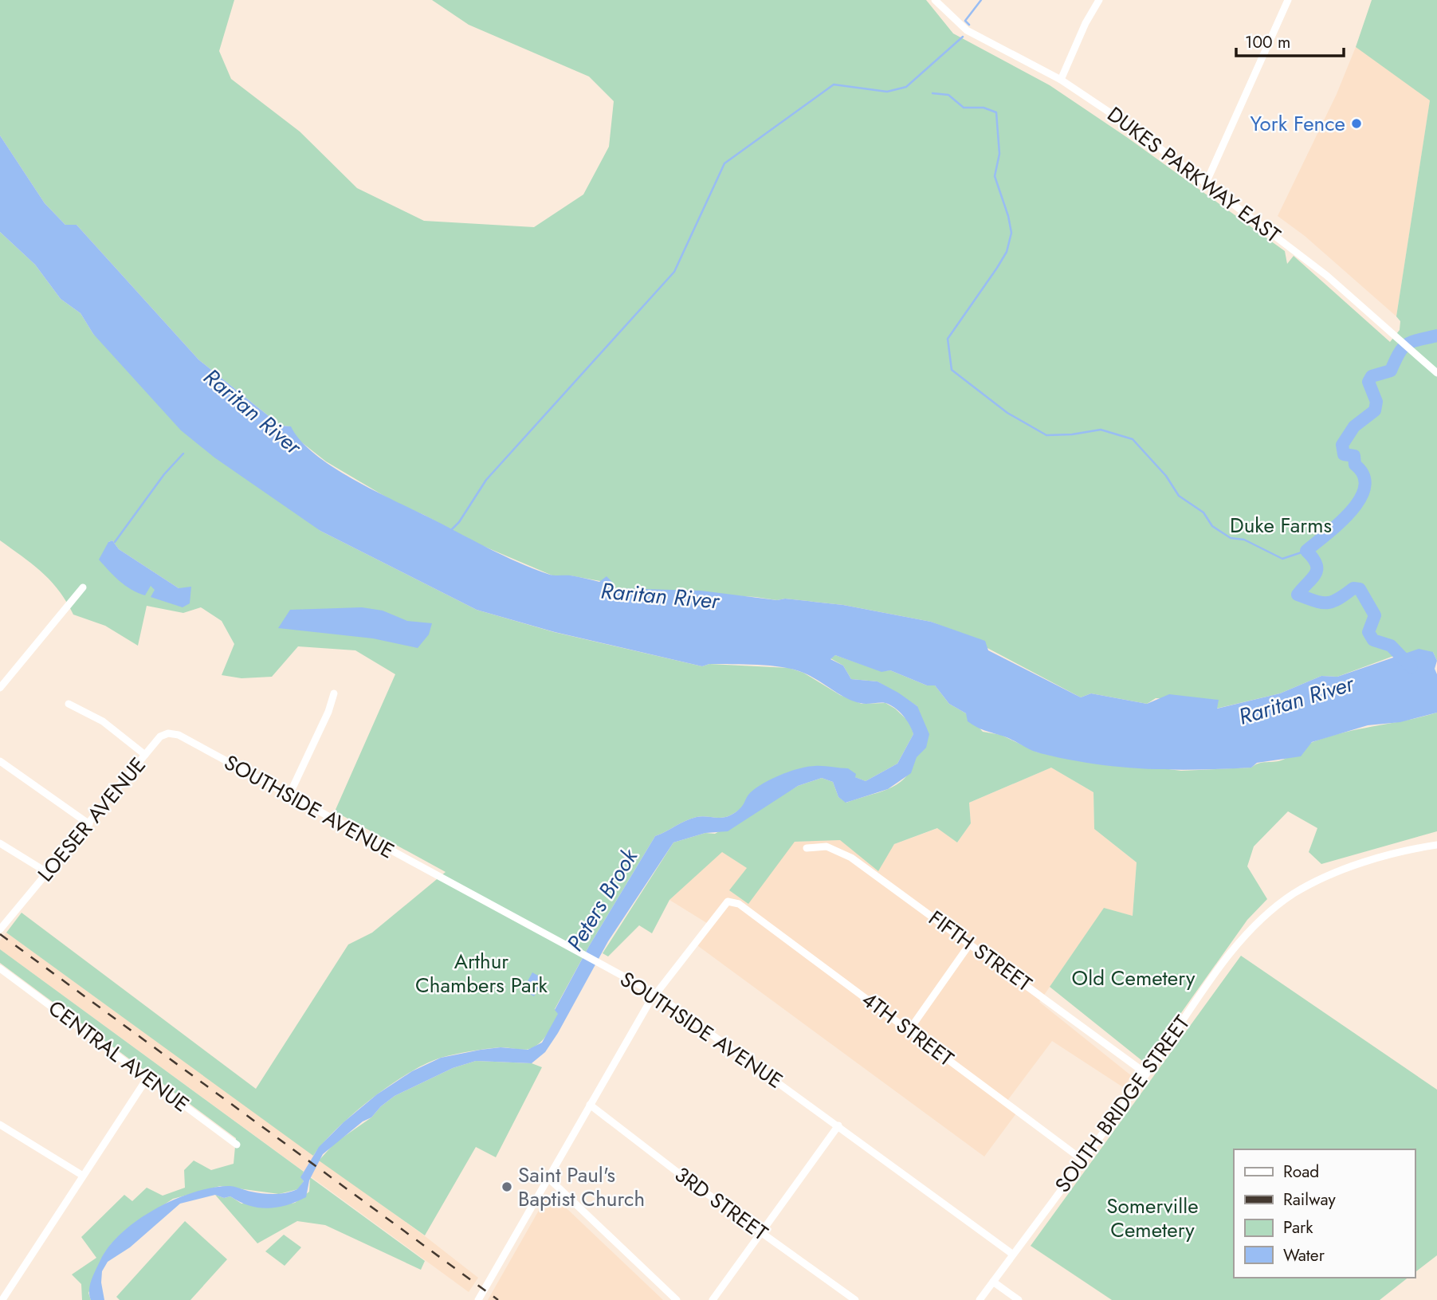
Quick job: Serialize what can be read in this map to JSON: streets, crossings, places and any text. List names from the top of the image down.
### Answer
{
  "streets": {
    "street": [
      "DUKES PARKWAY EAST",
      "SOUTHSIDE AVENUE",
      "LOESER AVENUE",
      "FIFTH STREET",
      "4TH STREET",
      "CENTRAL AVENUE",
      "SOUTH BRIDGE STREET",
      "3RD STREET"
    ]
  },
  "crossings": [
    ["SOUTHSIDE AVENUE", "LOESER AVENUE"],
    ["SOUTHSIDE AVENUE", "4TH STREET"],
    ["SOUTHSIDE AVENUE", "SOUTH BRIDGE STREET"],
    ["FIFTH STREET", "SOUTH BRIDGE STREET"],
    ["4TH STREET", "SOUTH BRIDGE STREET"]
  ],
  "water": ["Raritan River", "Peters Brook"],
  "parks": [
    "Duke Farms",
    "Arthur Chambers Park",
    "Old Cemetery",
    "Somerville Cemetery"
  ],
  "places": ["York Fence", "Saint Paul's Baptist Church"],
  "legend": [
    "Road",
    "Railway",
    "Park",
    "Water"
  ],
  "scale_bar": "100 m"
}
